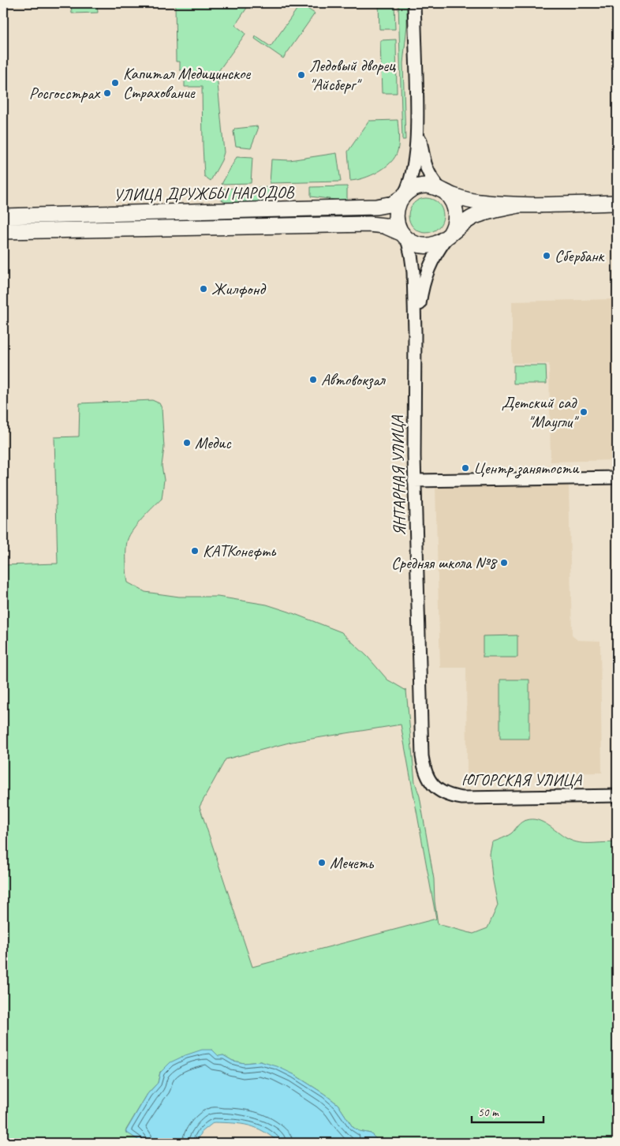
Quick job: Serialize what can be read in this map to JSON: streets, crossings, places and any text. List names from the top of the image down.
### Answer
{
  "streets": {
    "main road": ["УЛИЦА ДРУЖБЫ НАРОДОВ"],
    "street": ["ЯНТАРНАЯ УЛИЦА", "ЮГОРСКАЯ УЛИЦА"]
  },
  "crossings": [
    ["ЯНТАРНАЯ УЛИЦА", "ЮГОРСКАЯ УЛИЦА"]
  ],
  "places": [
    "Ледовый дворец \"Айсберг\"",
    "Капитал Медицинское Страхование",
    "Росгосстрах",
    "Сбербанк",
    "Жилфонд",
    "Автовокзал",
    "Детский сад \"Маугли\"",
    "Медис",
    "Центр занятости",
    "КАТКонефть",
    "Средняя школа №8",
    "Мечеть"
  ],
  "scale_bar": "50 m"
}
